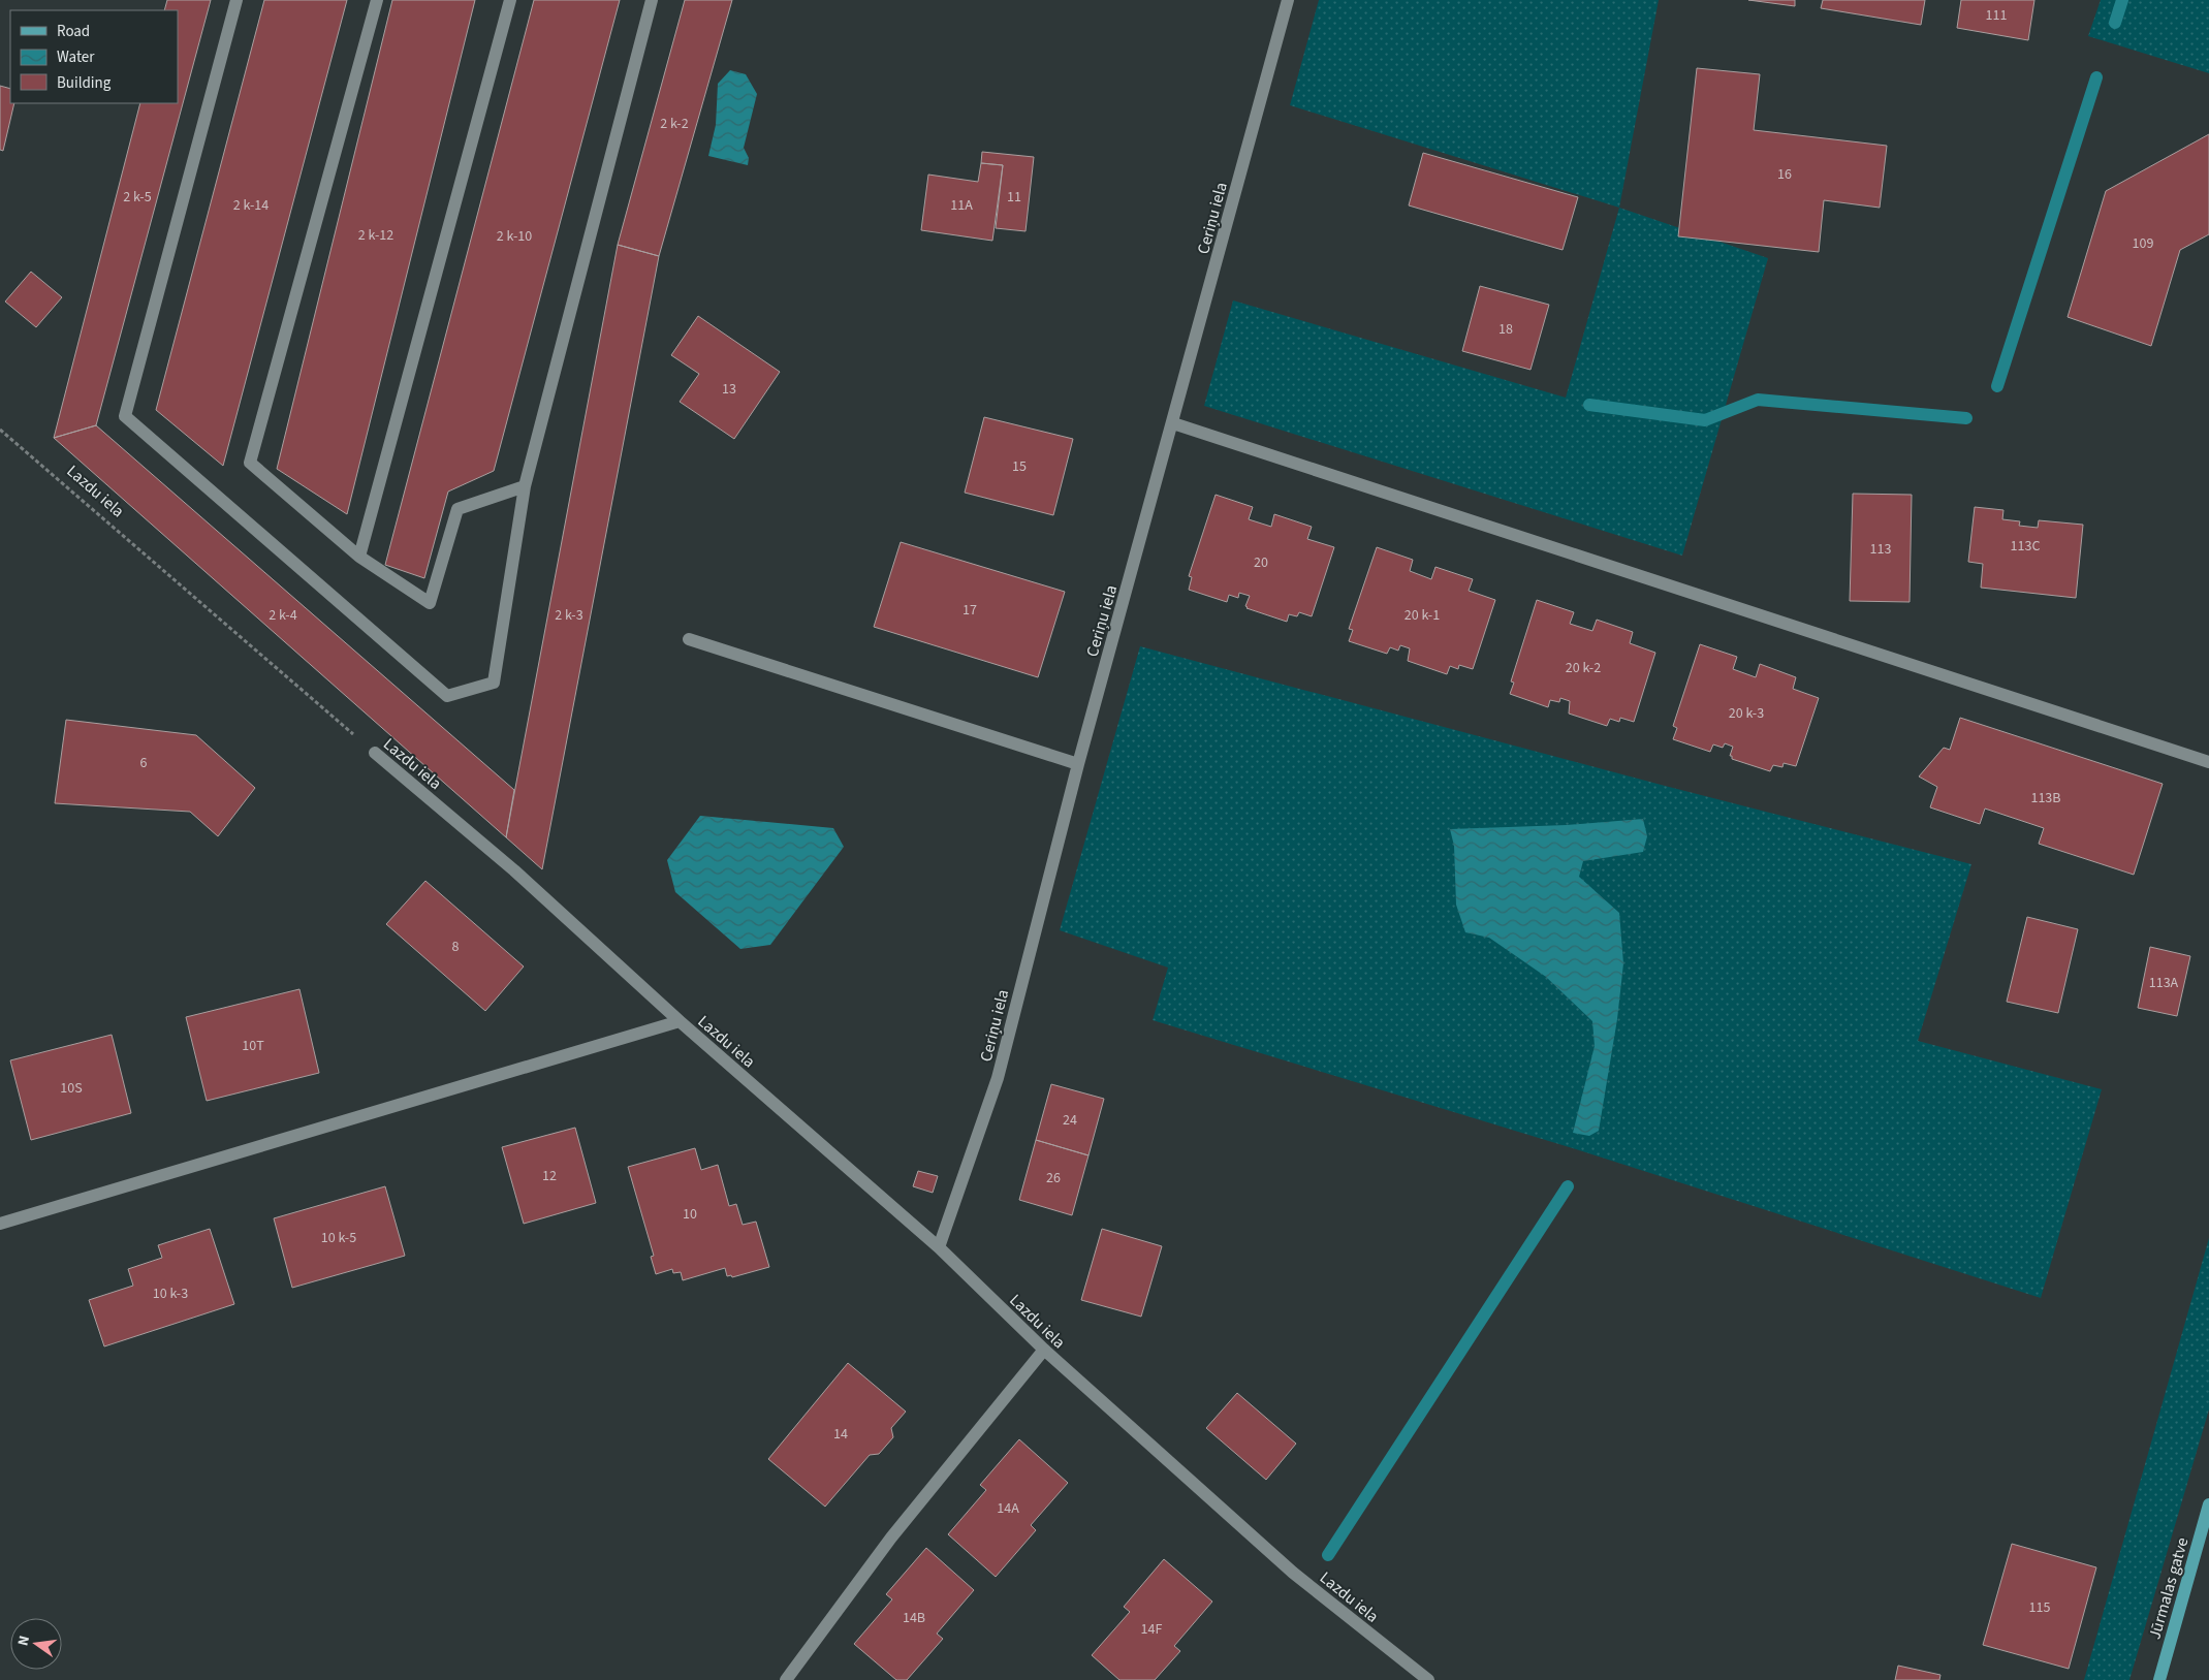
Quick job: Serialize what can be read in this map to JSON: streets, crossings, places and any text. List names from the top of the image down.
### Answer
{
  "streets": {
    "main road": ["Jūrmalas gatve"],
    "street": ["Ceriņu iela", "Lazdu iela"]
  },
  "crossings": [
    ["Ceriņu iela", "Lazdu iela"]
  ],
  "house_numbers": [
    "111",
    "2 k-2",
    "16",
    "2 k-5",
    "11",
    "2 k-14",
    "11A",
    "2 k-12",
    "2 k-10",
    "109",
    "18",
    "13",
    "15",
    "113C",
    "113",
    "20",
    "17",
    "2 k-4",
    "2 k-3",
    "20 k-1",
    "20 k-2",
    "20 k-3",
    "6",
    "113B",
    "8",
    "113A",
    "10T",
    "10S",
    "24",
    "12",
    "26",
    "10",
    "10 k-5",
    "10 k-3",
    "14",
    "14A",
    "115",
    "14B",
    "14F"
  ],
  "legend": ["Road", "Water", "Building"],
  "north": "left"
}
